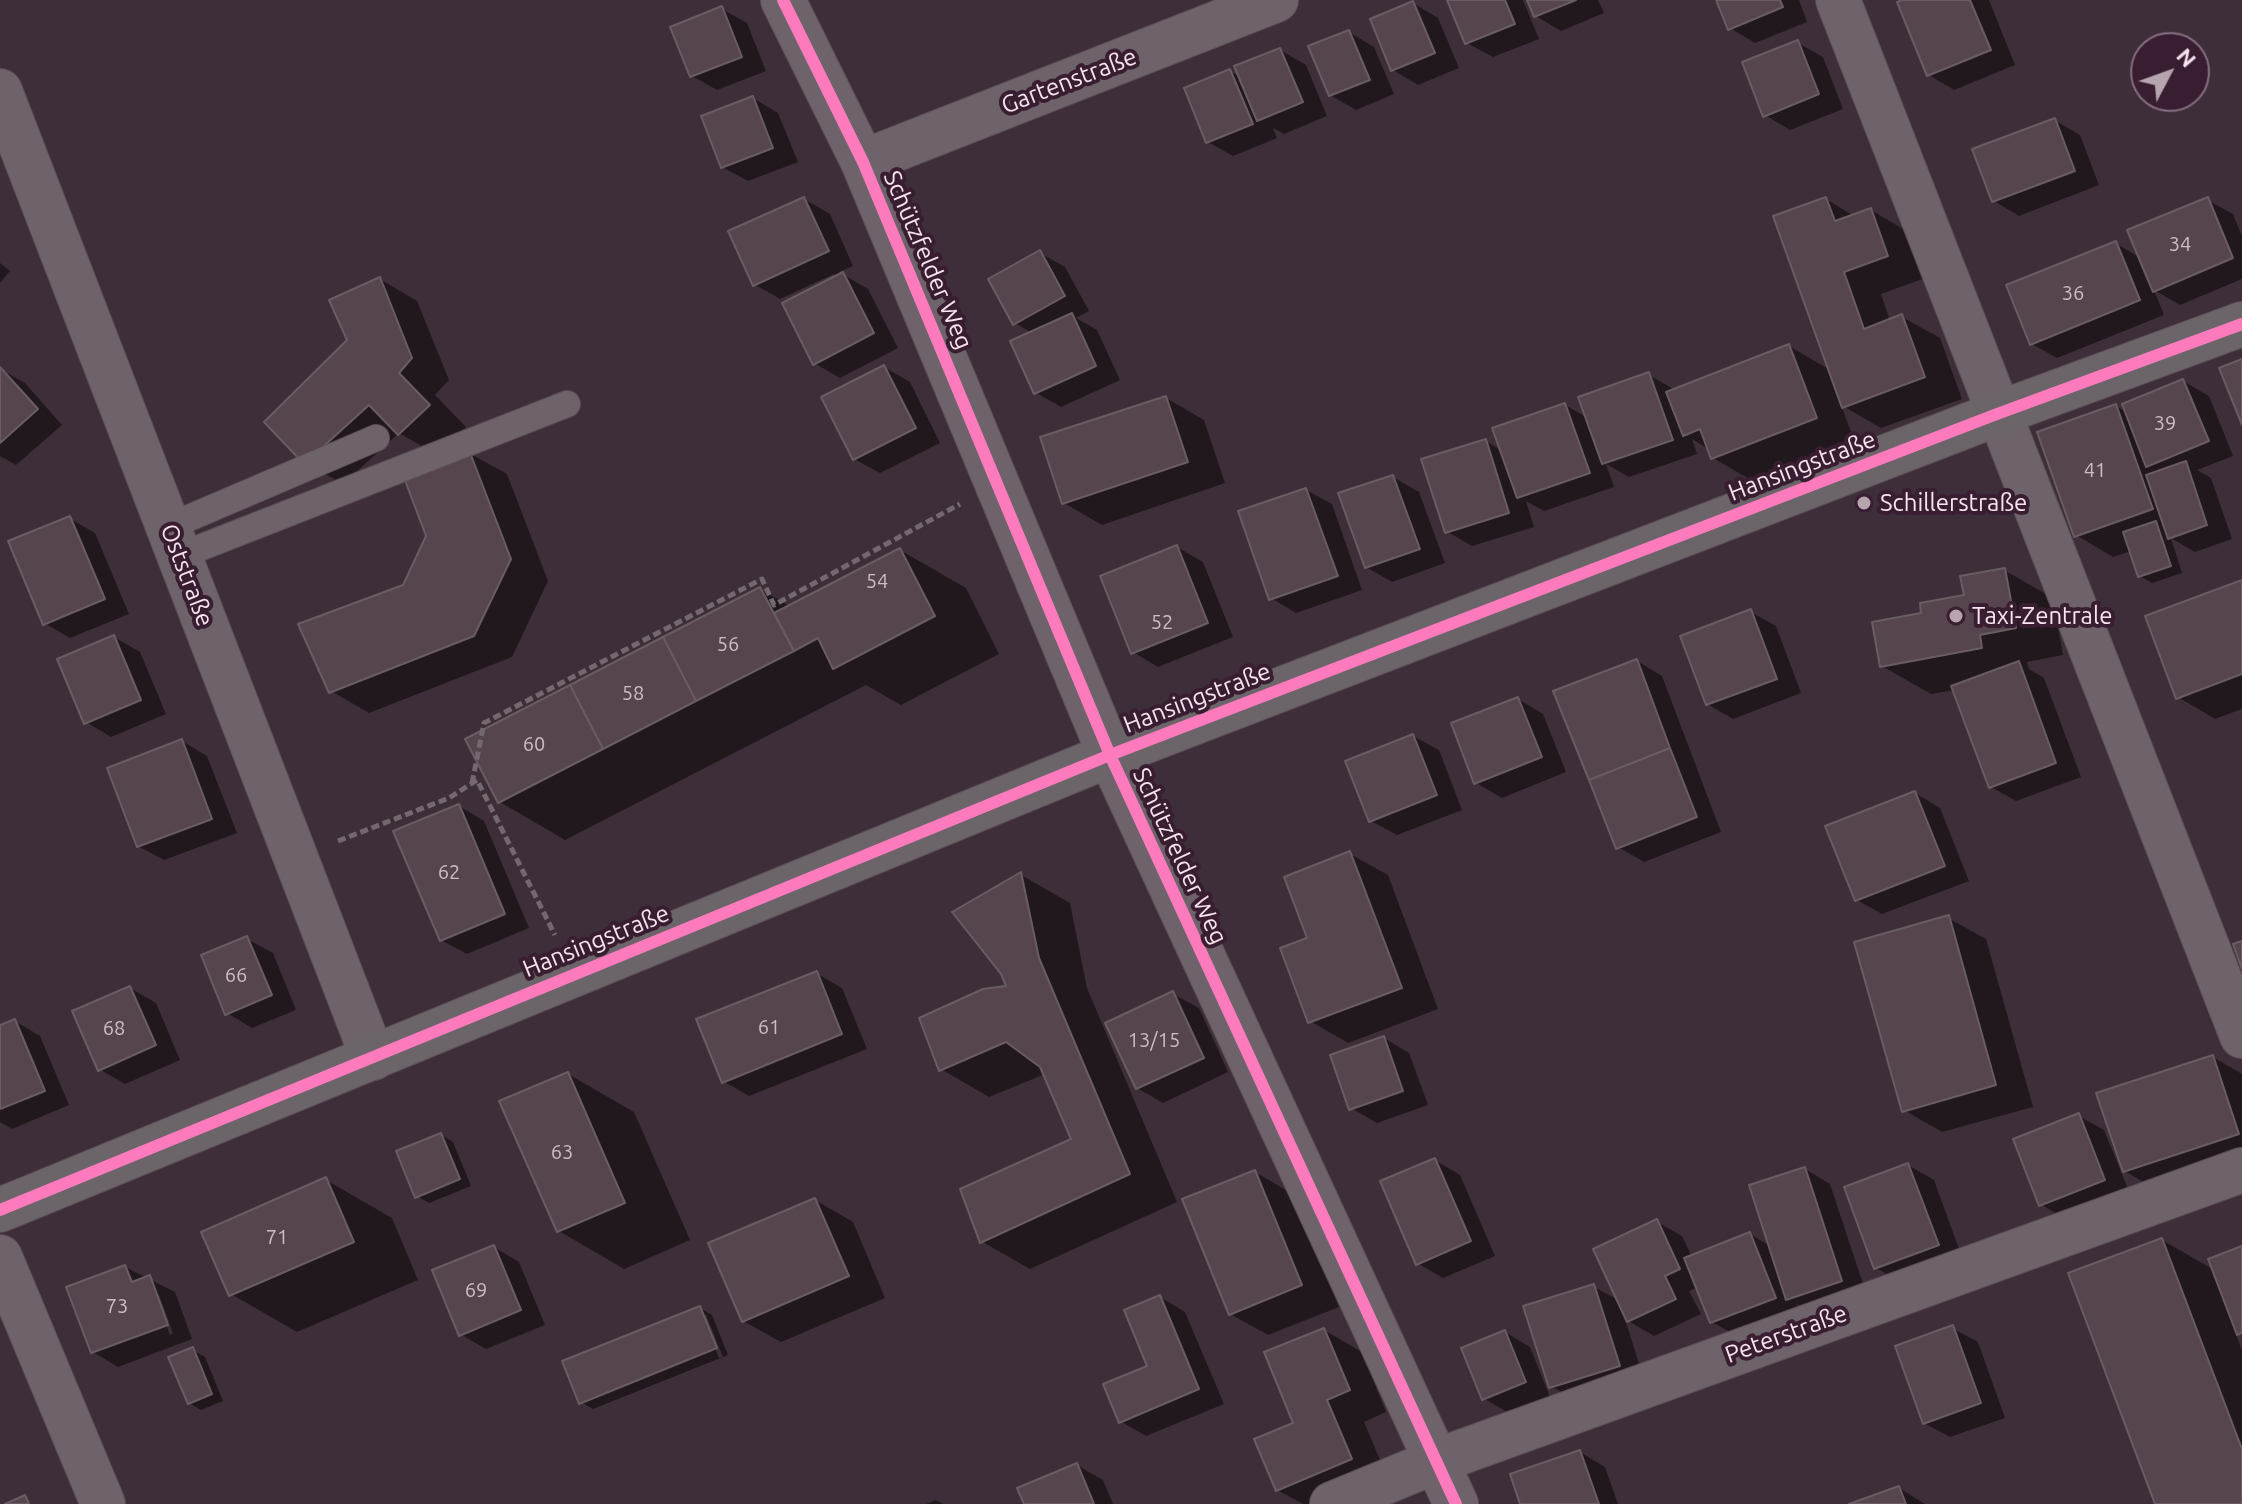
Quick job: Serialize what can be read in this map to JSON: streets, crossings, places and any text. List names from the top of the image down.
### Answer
{
  "streets": {
    "street": [
      "Gartenstraße",
      "Schützfelder Weg",
      "Hansingstraße",
      "Oststraße",
      "Peterstraße"
    ]
  },
  "crossings": [
    ["Gartenstraße", "Schützfelder Weg"],
    ["Schützfelder Weg", "Hansingstraße"],
    ["Schützfelder Weg", "Peterstraße"],
    ["Hansingstraße", "Oststraße"]
  ],
  "places": ["Schillerstraße", "Taxi-Zentrale"],
  "house_numbers": [
    "34",
    "36",
    "39",
    "41",
    "54",
    "52",
    "56",
    "58",
    "60",
    "62",
    "66",
    "61",
    "68",
    "13/15",
    "63",
    "71",
    "69",
    "73"
  ],
  "north": "top right"
}
